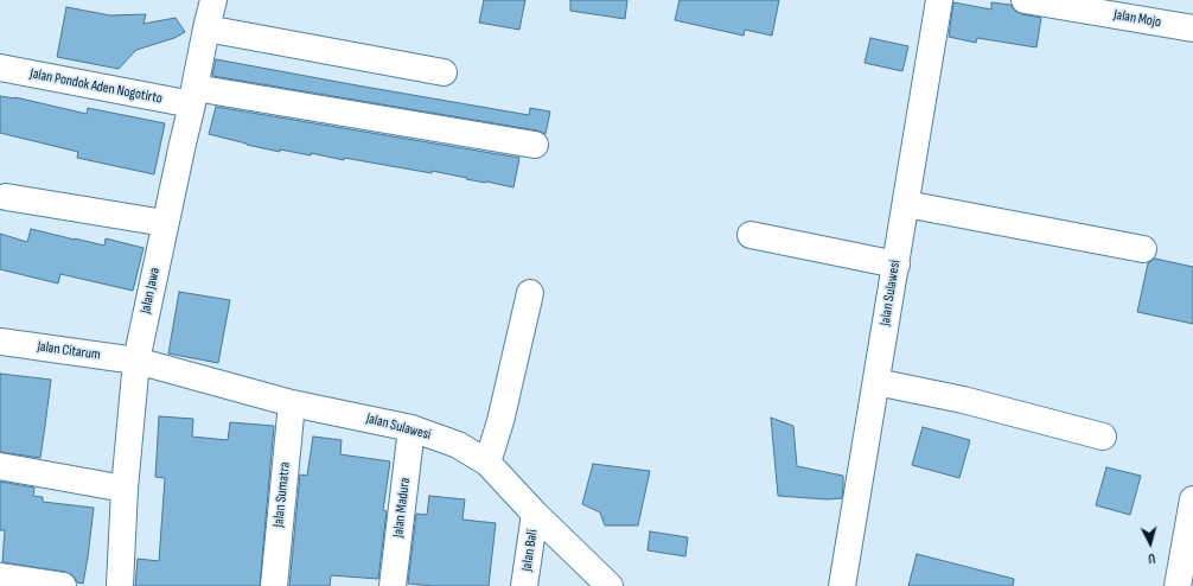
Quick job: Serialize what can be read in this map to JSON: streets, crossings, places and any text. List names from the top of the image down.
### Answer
{
  "streets": {
    "street": [
      "Jalan Mojo",
      "Jalan Pondok Aden Nogotirto",
      "Jalan Jawa",
      "Jalan Sulawesi",
      "Jalan Citarum",
      "Jalan Sumatra",
      "Jalan Madura",
      "Jalan Bali"
    ]
  },
  "crossings": [
    ["Jalan Pondok Aden Nogotirto", "Jalan Jawa"],
    ["Jalan Jawa", "Jalan Sulawesi"],
    ["Jalan Jawa", "Jalan Citarum"],
    ["Jalan Sulawesi", "Jalan Citarum"],
    ["Jalan Sulawesi", "Jalan Sumatra"],
    ["Jalan Sulawesi", "Jalan Madura"],
    ["Jalan Sulawesi", "Jalan Bali"]
  ],
  "north": "bottom"
}
